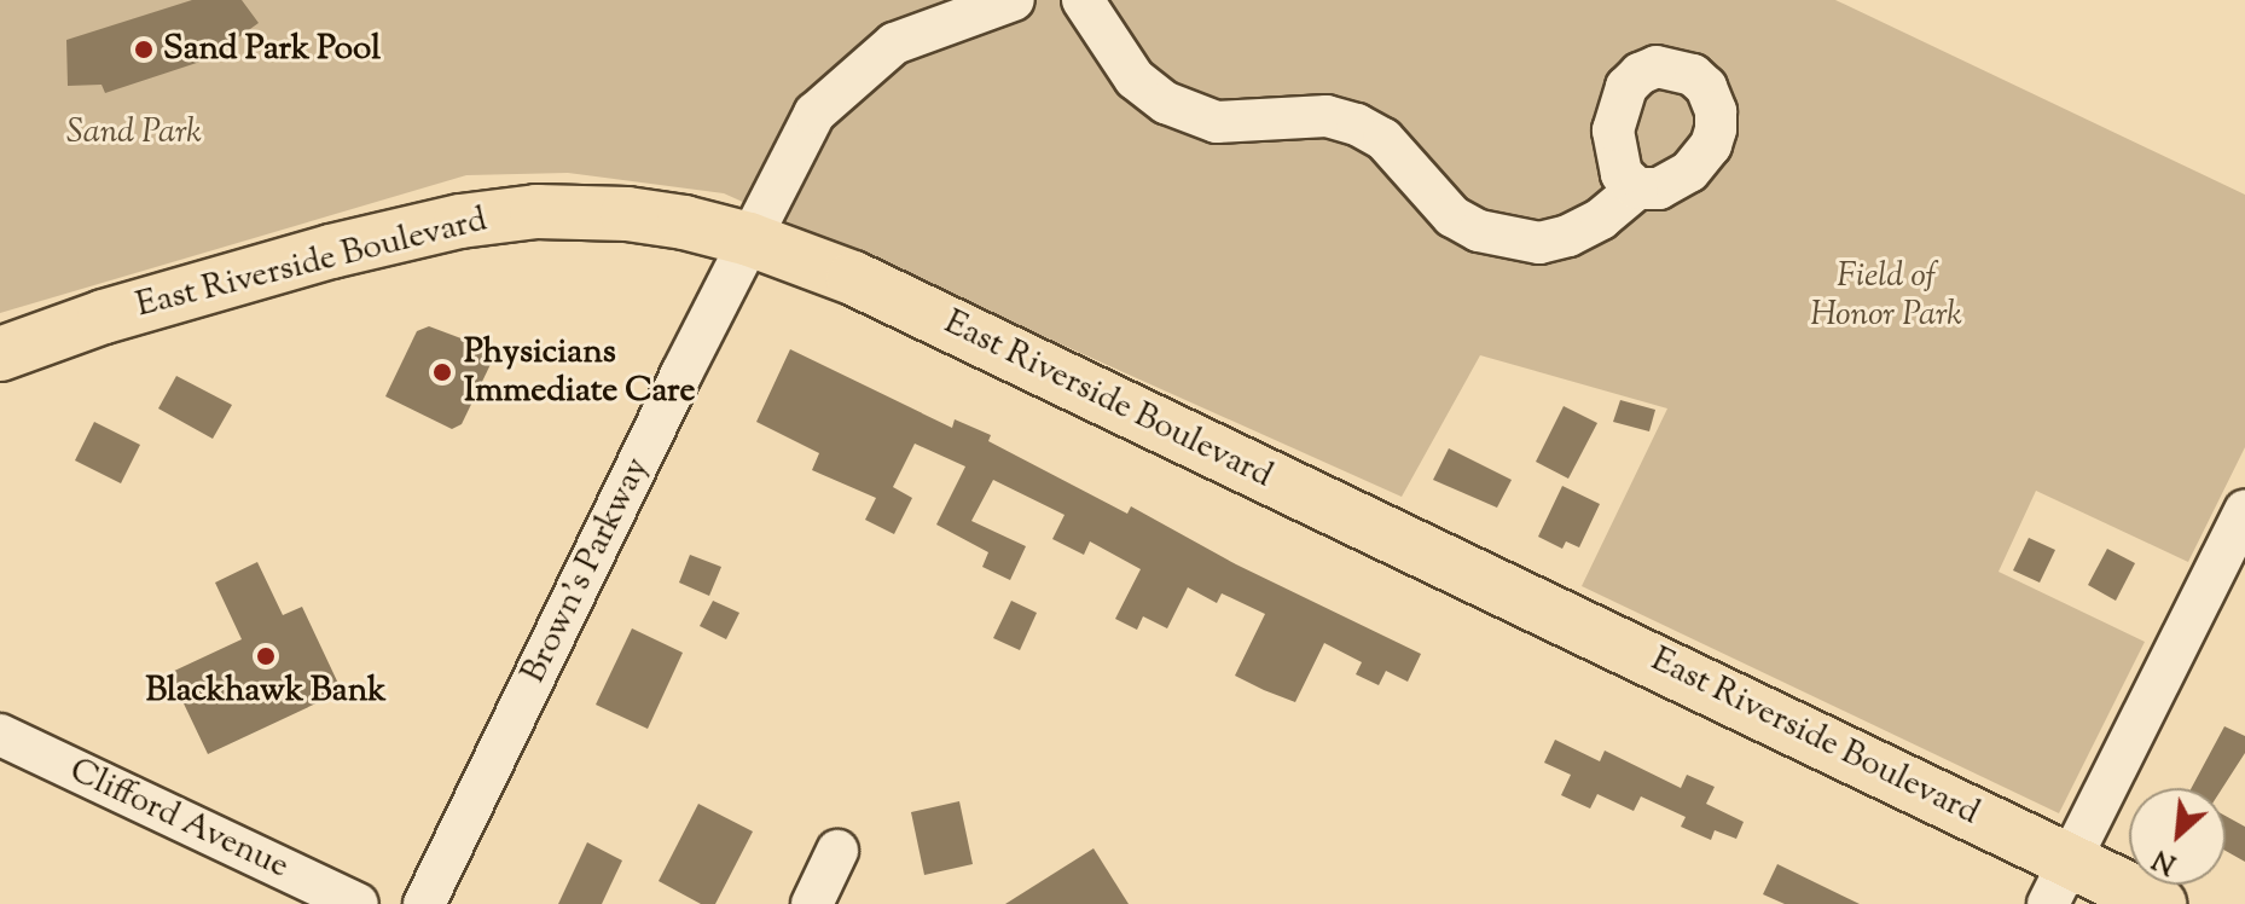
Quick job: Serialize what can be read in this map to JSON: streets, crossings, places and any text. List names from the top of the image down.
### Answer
{
  "streets": {
    "main road": ["East Riverside Boulevard"],
    "street": ["Brown's Parkway", "Clifford Avenue"]
  },
  "crossings": [
    ["East Riverside Boulevard", "Brown's Parkway"]
  ],
  "parks": ["Sand Park", "Field of Honor Park"],
  "places": ["Sand Park Pool", "Physicians Immediate Care", "Blackhawk Bank"],
  "north": "bottom left"
}
